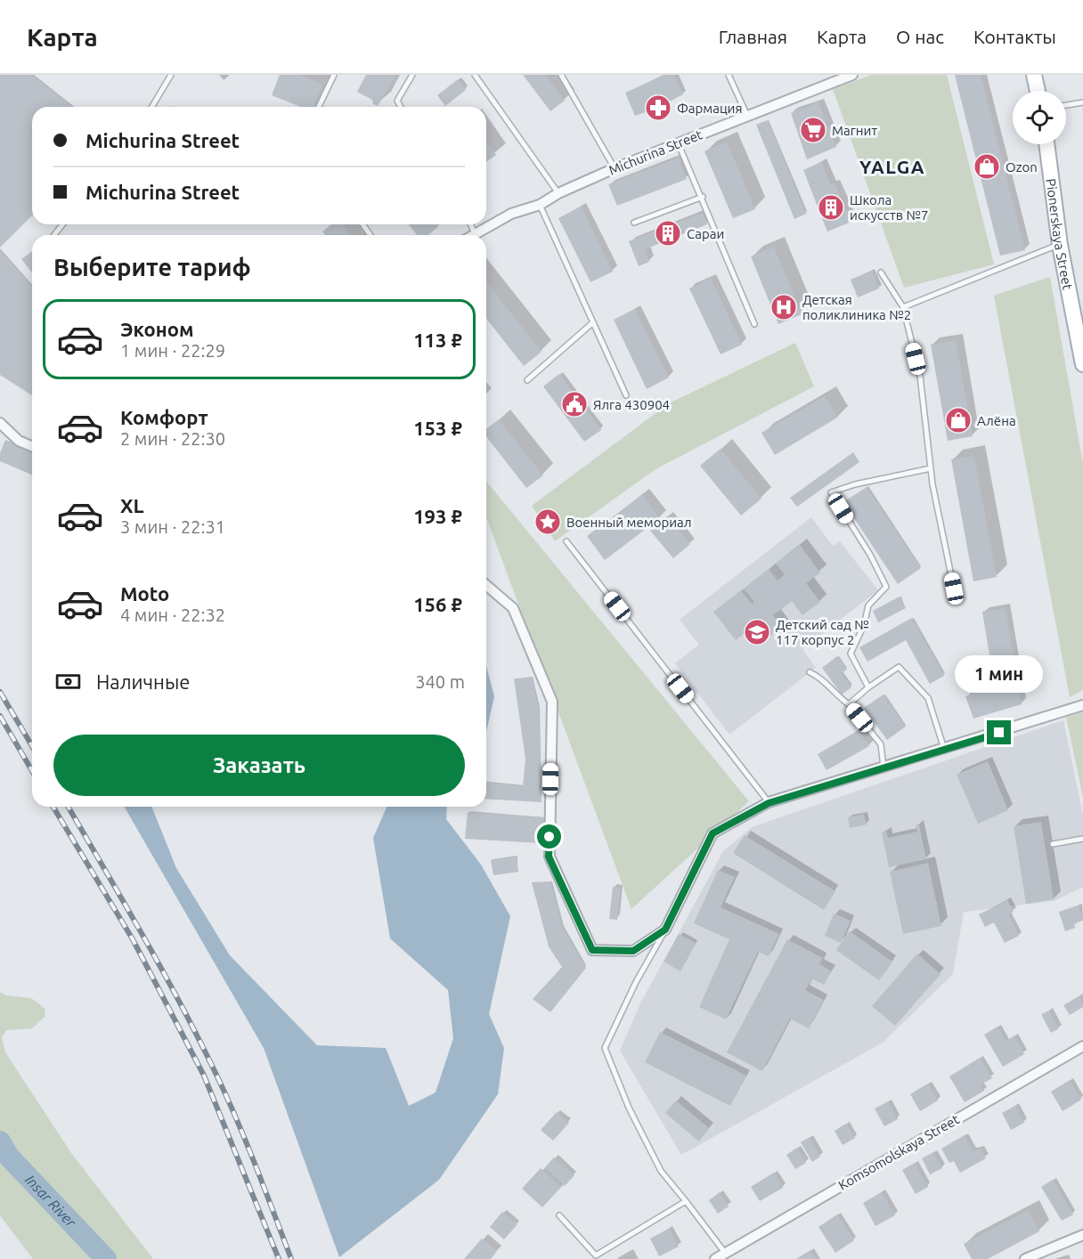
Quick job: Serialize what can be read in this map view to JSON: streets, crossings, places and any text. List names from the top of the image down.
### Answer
{
  "streets": {
    "main road": ["Pionerskaya Street"],
    "street": ["Michurina Street", "Komsomolskaya Street"]
  },
  "districts": ["YALGA"],
  "water": ["Insar River"],
  "places": {
    "pharmacy": ["Фармация"],
    "supermarket": ["Магнит"],
    "shop": ["Ozon", "Алёна"],
    "building": ["Школа искусств №7", "Сараи"],
    "hospital": ["Детская поликлиника №2"],
    "public building": ["Ялга 430904"],
    "place": ["Военный мемориал"],
    "school or university": ["Детский сад № 117 корпус 2"]
  },
  "page": {
    "header": "Карта",
    "nav": [
      "Главная",
      "Карта",
      "О нас",
      "Контакты"
    ],
    "banner": ["Michurina Street", "Michurina Street"],
    "heading": "Выберите тариф",
    "list": [
      {
        "name": "Эконом",
        "note": "1 мин · 22:29",
        "value": "113 ₽"
      },
      {
        "name": "Комфорт",
        "note": "2 мин · 22:30",
        "value": "153 ₽"
      },
      {
        "name": "XL",
        "note": "3 мин · 22:31",
        "value": "193 ₽"
      },
      {
        "name": "Moto",
        "note": "4 мин · 22:32",
        "value": "156 ₽"
      }
    ],
    "pay": ["Наличные", "340 m"],
    "bubble": "1 мин",
    "buttons": "Заказать"
  }
}
